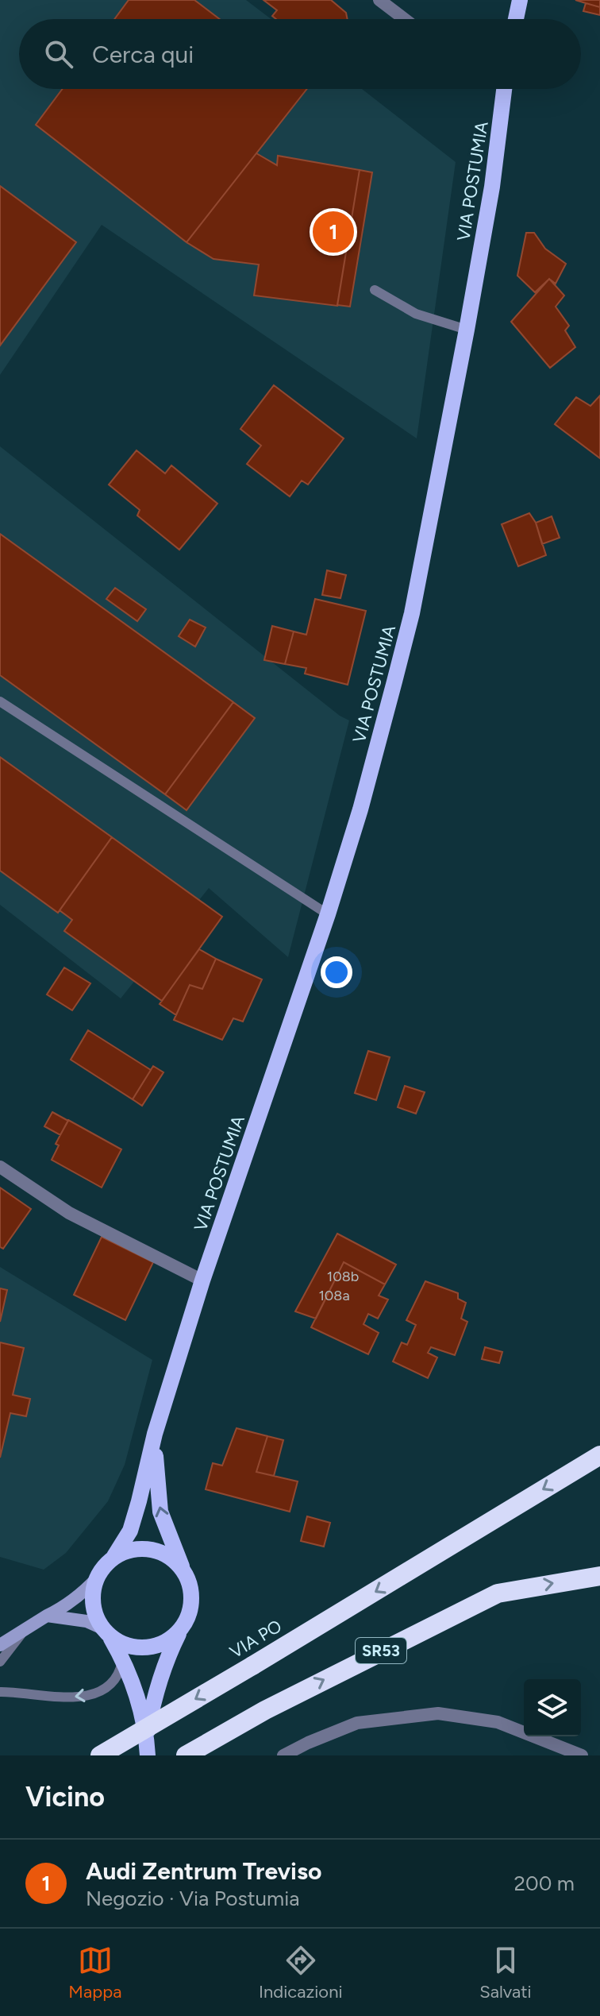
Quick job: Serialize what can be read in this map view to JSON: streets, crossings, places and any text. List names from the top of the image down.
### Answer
{
  "streets": {
    "highway": ["VIA PO", "SR53"],
    "main road": ["VIA POSTUMIA"]
  },
  "house_numbers": ["108b", "108a"],
  "page": {
    "search": "Cerca qui",
    "pins": "1",
    "heading": "Vicino",
    "list": [
      {
        "mark": "1",
        "name": "Audi Zentrum Treviso",
        "note": "Negozio · Via Postumia",
        "value": "200 m"
      }
    ],
    "nav": ["Mappa", "Indicazioni", "Salvati"]
  }
}
